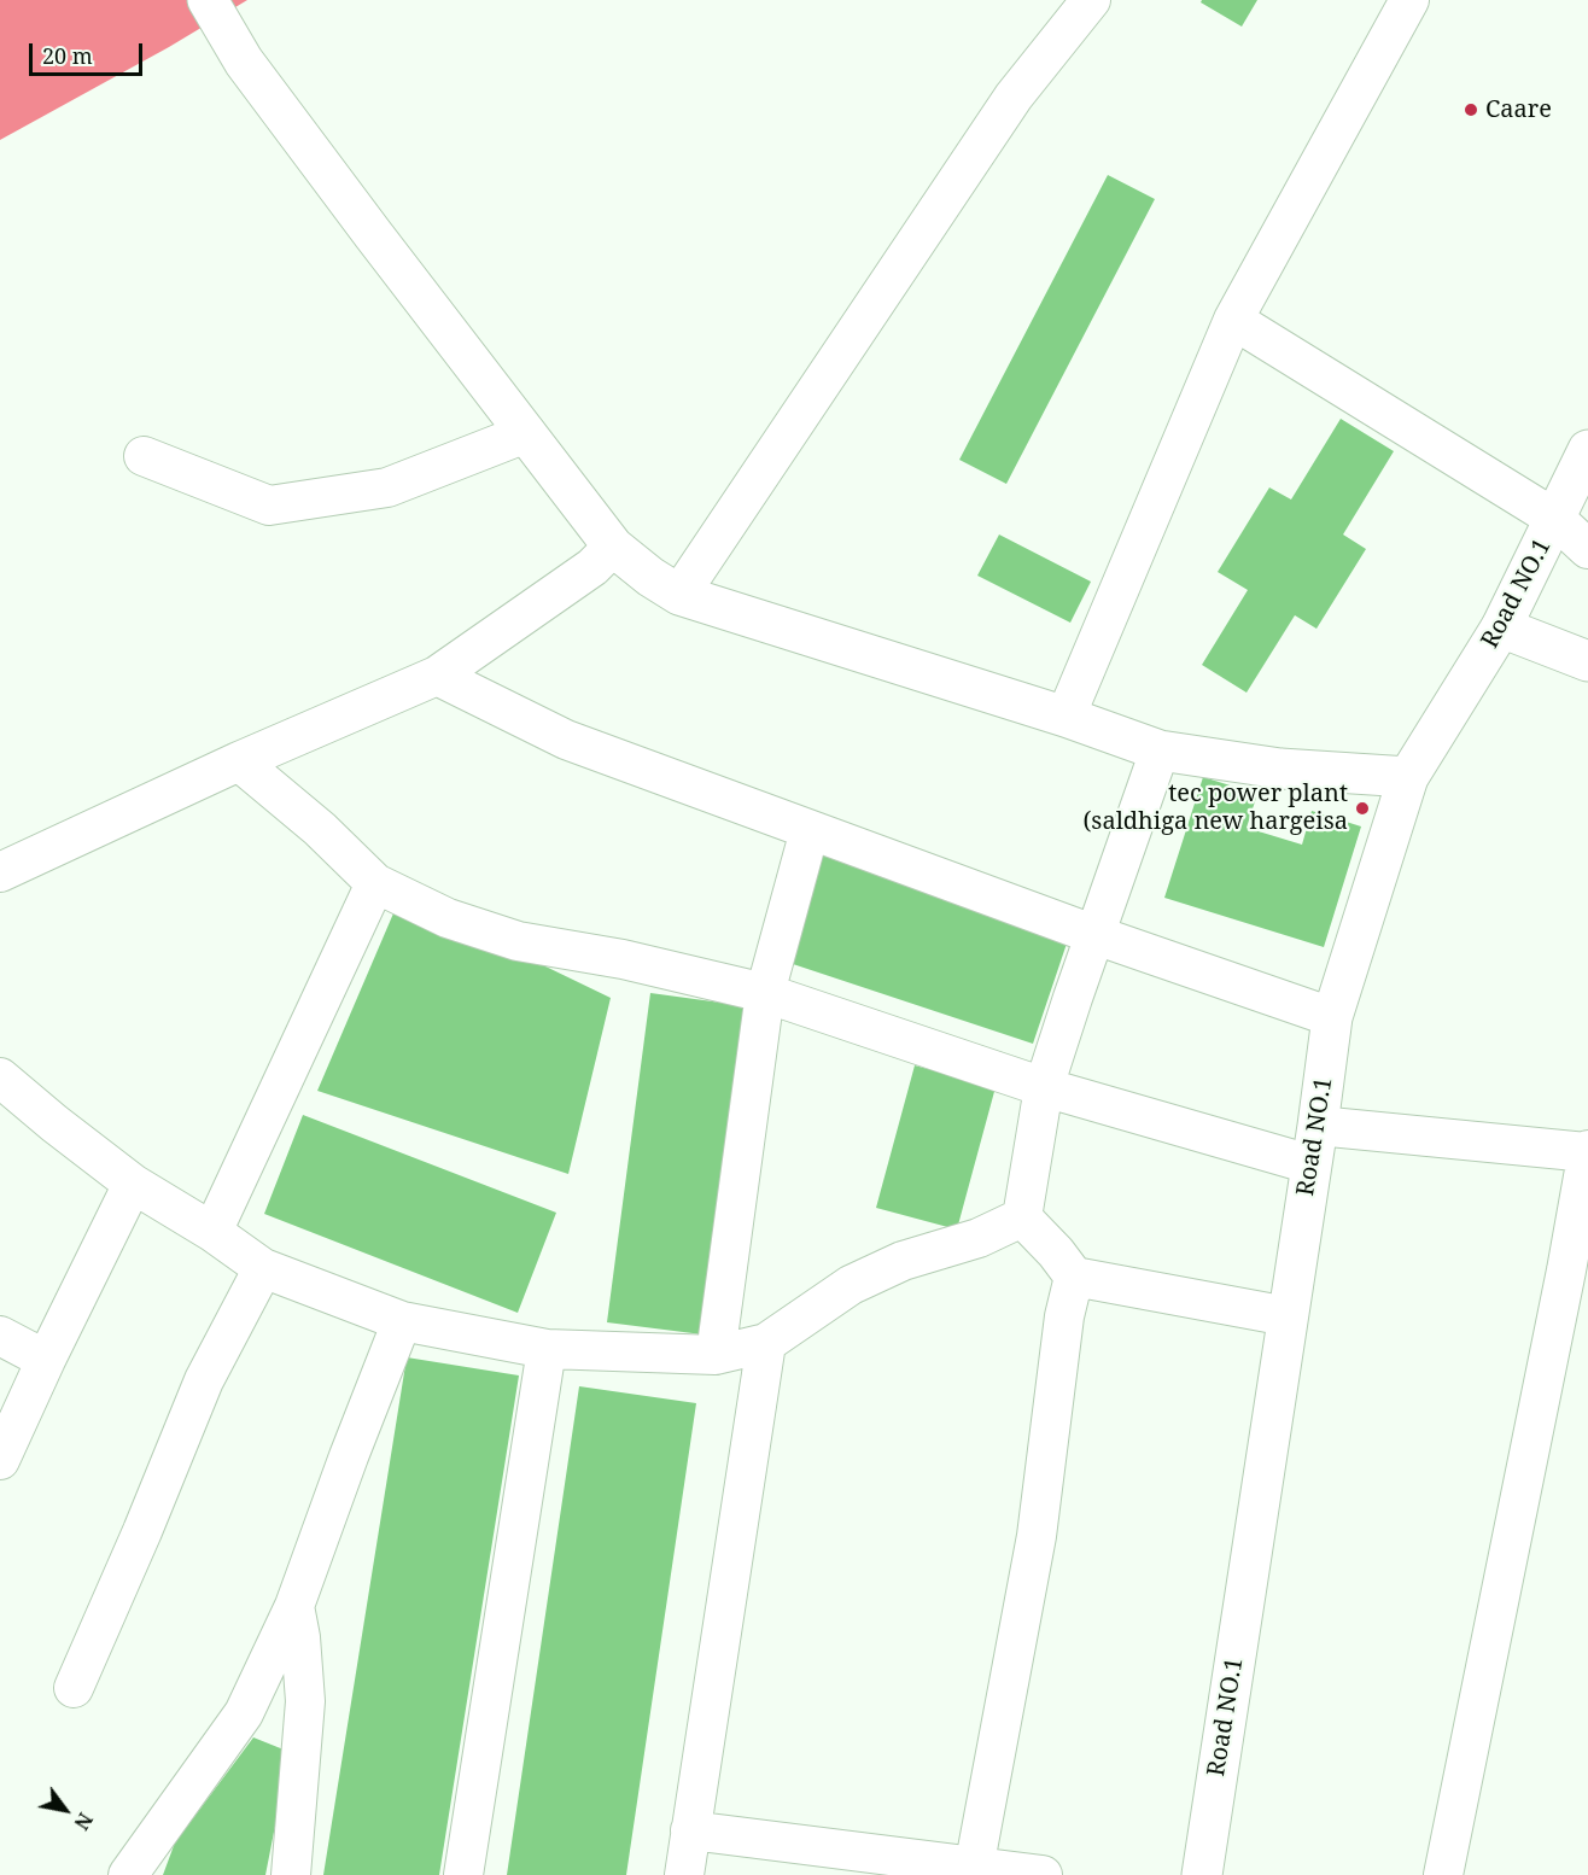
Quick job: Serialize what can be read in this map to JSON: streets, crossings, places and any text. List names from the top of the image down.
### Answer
{
  "streets": {
    "main road": ["Road NO.1"]
  },
  "places": ["Caare", "tec power plant (saldhiga new hargeisa"],
  "scale_bar": "20 m",
  "north": "bottom right"
}
